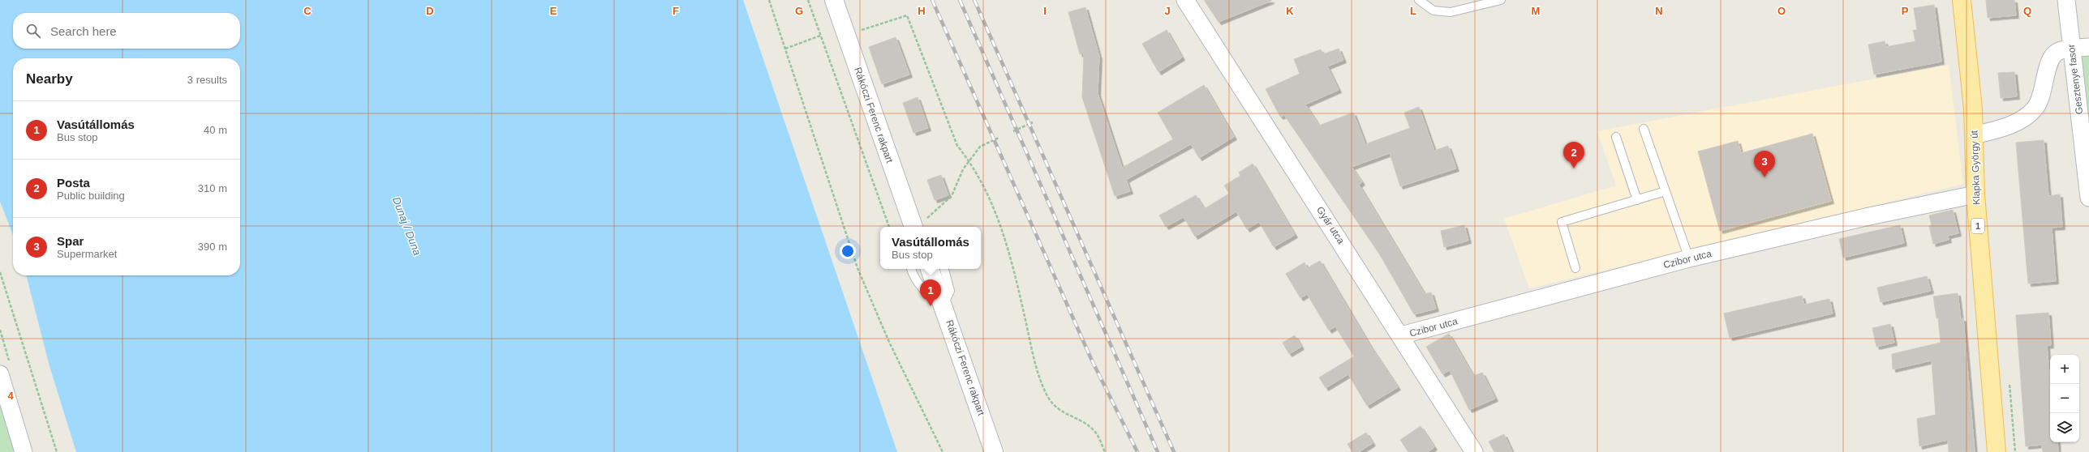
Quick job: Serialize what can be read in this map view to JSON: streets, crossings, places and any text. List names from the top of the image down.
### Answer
{
  "streets": {
    "main road": ["Klapka György út", "1"],
    "street": [
      "Gesztenye fasor",
      "Rákóczi Ferenc rakpart",
      "Gyár utca",
      "Czibor utca"
    ]
  },
  "crossings": [
    ["Klapka György út", "Czibor utca"],
    ["Gyár utca", "Czibor utca"]
  ],
  "water": ["Dunaj / Duna"],
  "page": {
    "search": "Search here",
    "heading": ["Nearby", "3 results"],
    "list": [
      {
        "mark": "1",
        "name": "Vasútállomás",
        "note": "Bus stop",
        "value": "40 m"
      },
      {
        "mark": "2",
        "name": "Posta",
        "note": "Public building",
        "value": "310 m"
      },
      {
        "mark": "3",
        "name": "Spar",
        "note": "Supermarket",
        "value": "390 m"
      }
    ],
    "pins": ["2", "3", "1"],
    "popup": ["Vasútállomás", "Bus stop"],
    "map_buttons": ["+", "−"]
  },
  "grid": {
    "columns": [
      "C",
      "D",
      "E",
      "F",
      "G",
      "H",
      "I",
      "J",
      "K",
      "L",
      "M",
      "N",
      "O",
      "P",
      "Q"
    ],
    "rows": ["4"]
  }
}
